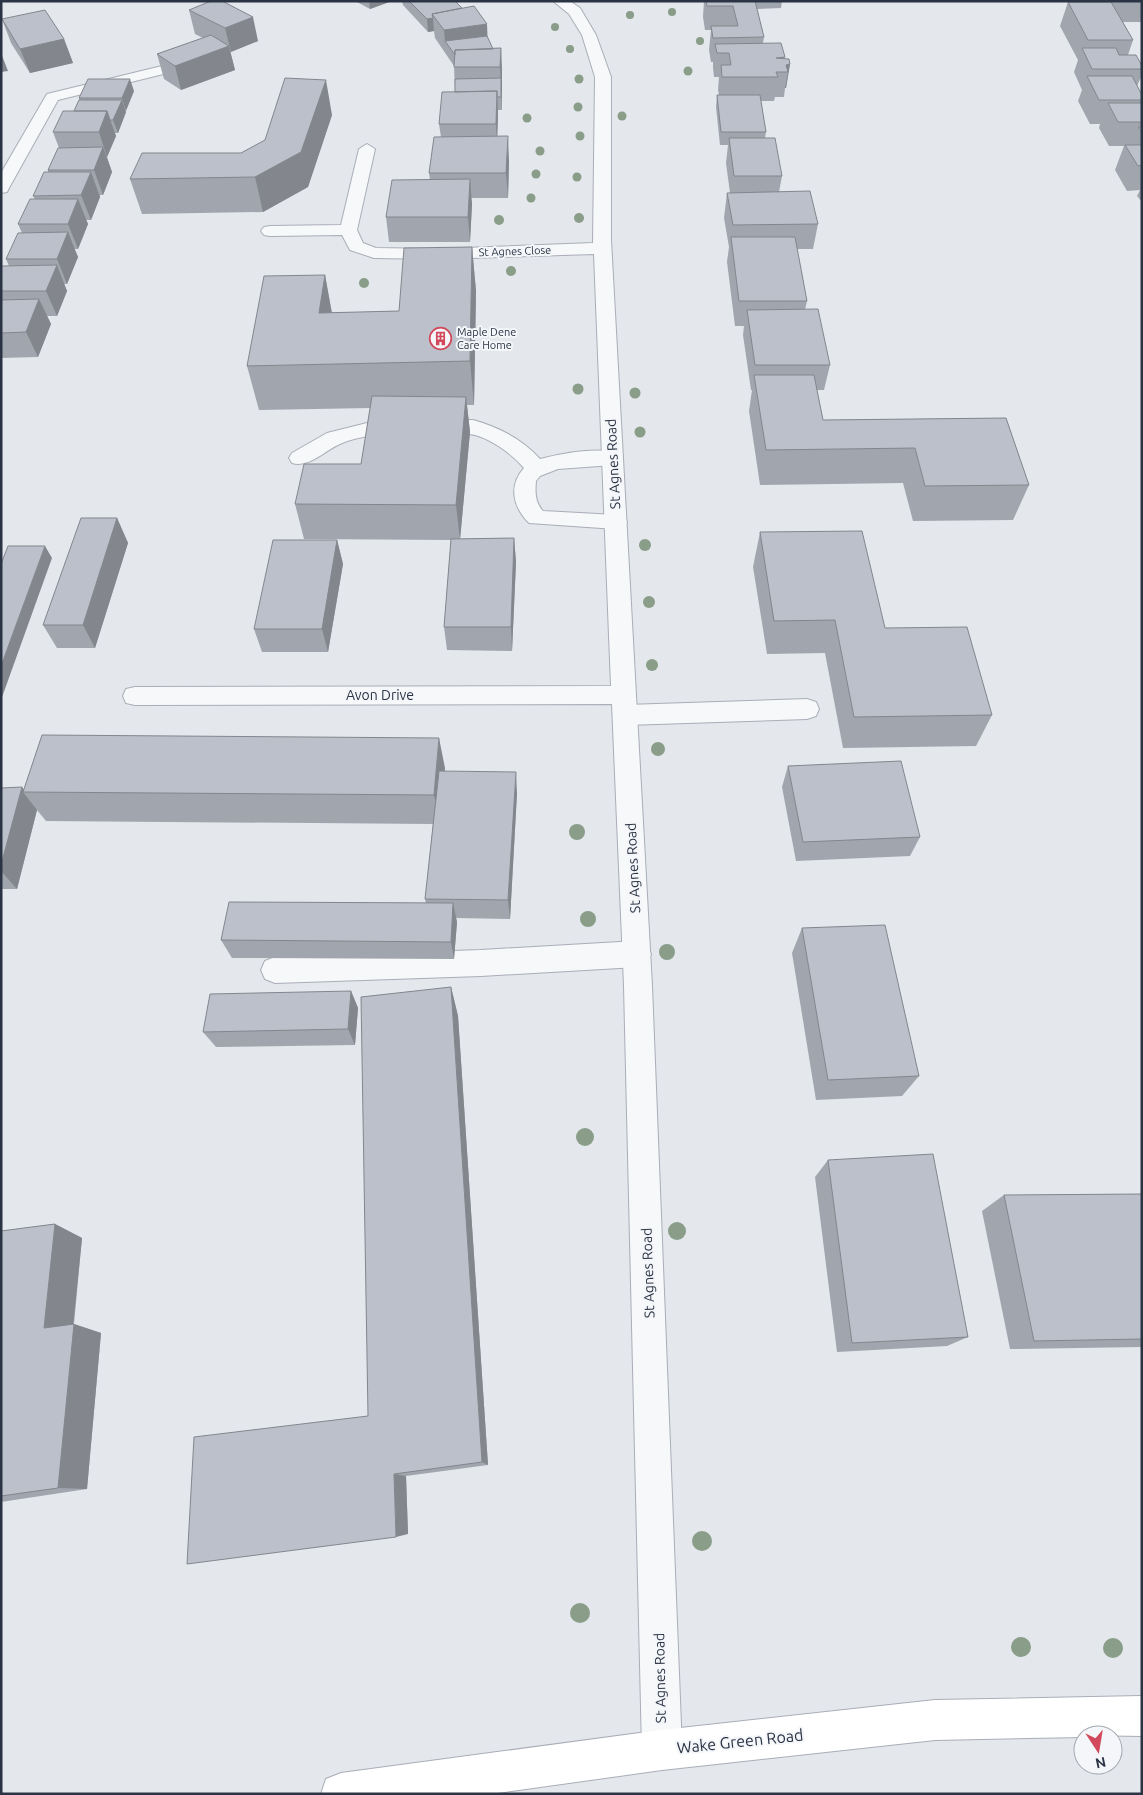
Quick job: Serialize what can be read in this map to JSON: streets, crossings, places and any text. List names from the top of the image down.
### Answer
{
  "streets": {
    "main road": ["Wake Green Road"],
    "street": ["St Agnes Close", "St Agnes Road", "Avon Drive"]
  },
  "crossings": [
    ["St Agnes Close", "St Agnes Road"],
    ["St Agnes Road", "Avon Drive"],
    ["St Agnes Road", "Wake Green Road"]
  ],
  "places": {
    "building": ["Maple Dene Care Home"]
  },
  "north": "bottom"
}
